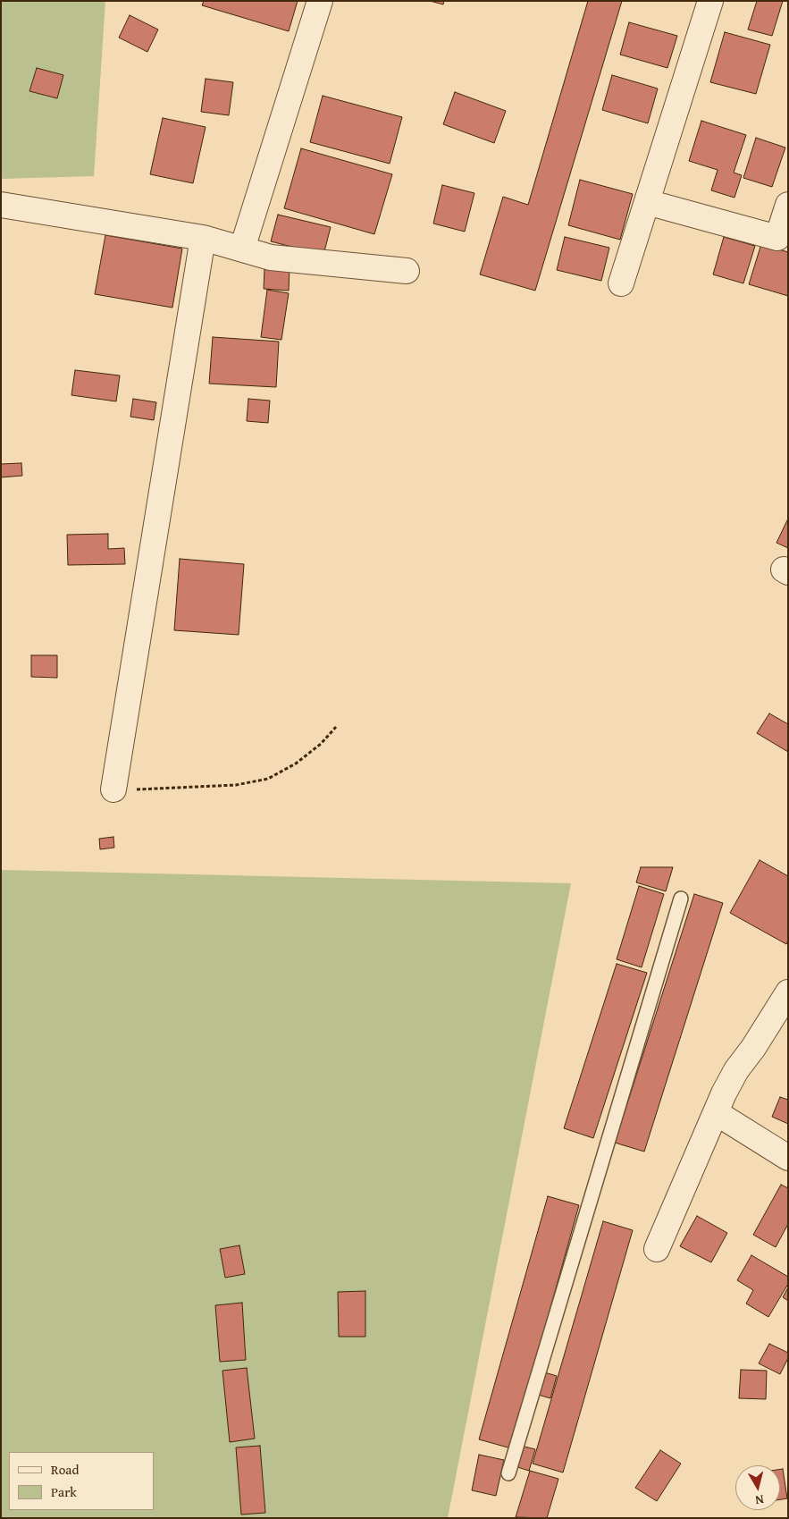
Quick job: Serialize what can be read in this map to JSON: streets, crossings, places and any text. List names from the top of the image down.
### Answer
{
  "legend": ["Road", "Park"],
  "north": "bottom"
}
